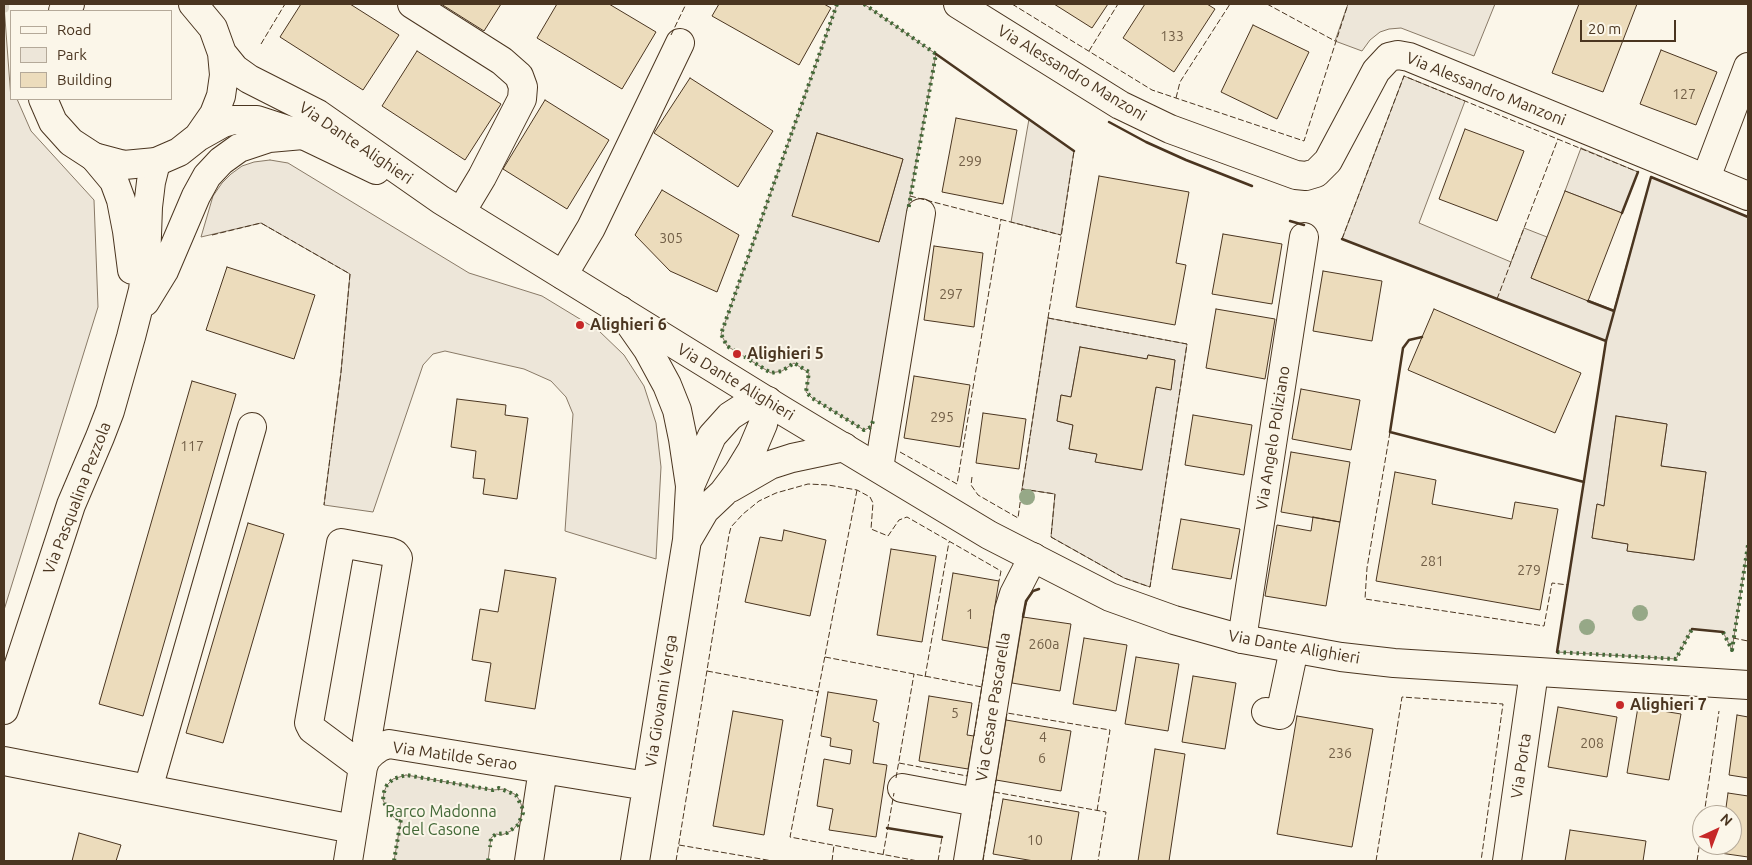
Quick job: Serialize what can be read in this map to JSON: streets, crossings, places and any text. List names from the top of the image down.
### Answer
{
  "streets": {
    "street": [
      "Via Alessandro Manzoni",
      "Via Dante Alighieri",
      "Via Angelo Poliziano",
      "Via Pasqualina Pezzola",
      "Via Giovanni Verga",
      "Via Cesare Pascarella",
      "Via Matilde Serao",
      "Via Porta"
    ]
  },
  "crossings": [
    ["Via Dante Alighieri", "Via Angelo Poliziano"],
    ["Via Dante Alighieri", "Via Pasqualina Pezzola"],
    ["Via Dante Alighieri", "Via Giovanni Verga"],
    ["Via Dante Alighieri", "Via Cesare Pascarella"],
    ["Via Dante Alighieri", "Via Porta"],
    ["Via Giovanni Verga", "Via Matilde Serao"]
  ],
  "parks": ["Parco Madonna del Casone"],
  "places": ["Alighieri 6", "Alighieri 5", "Alighieri 7"],
  "house_numbers": [
    "133",
    "127",
    "299",
    "305",
    "297",
    "295",
    "117",
    "281",
    "279",
    "1",
    "260a",
    "5",
    "4",
    "208",
    "236",
    "6",
    "10"
  ],
  "legend": ["Road", "Park", "Building"],
  "scale_bar": "20 m",
  "north": "top right"
}
